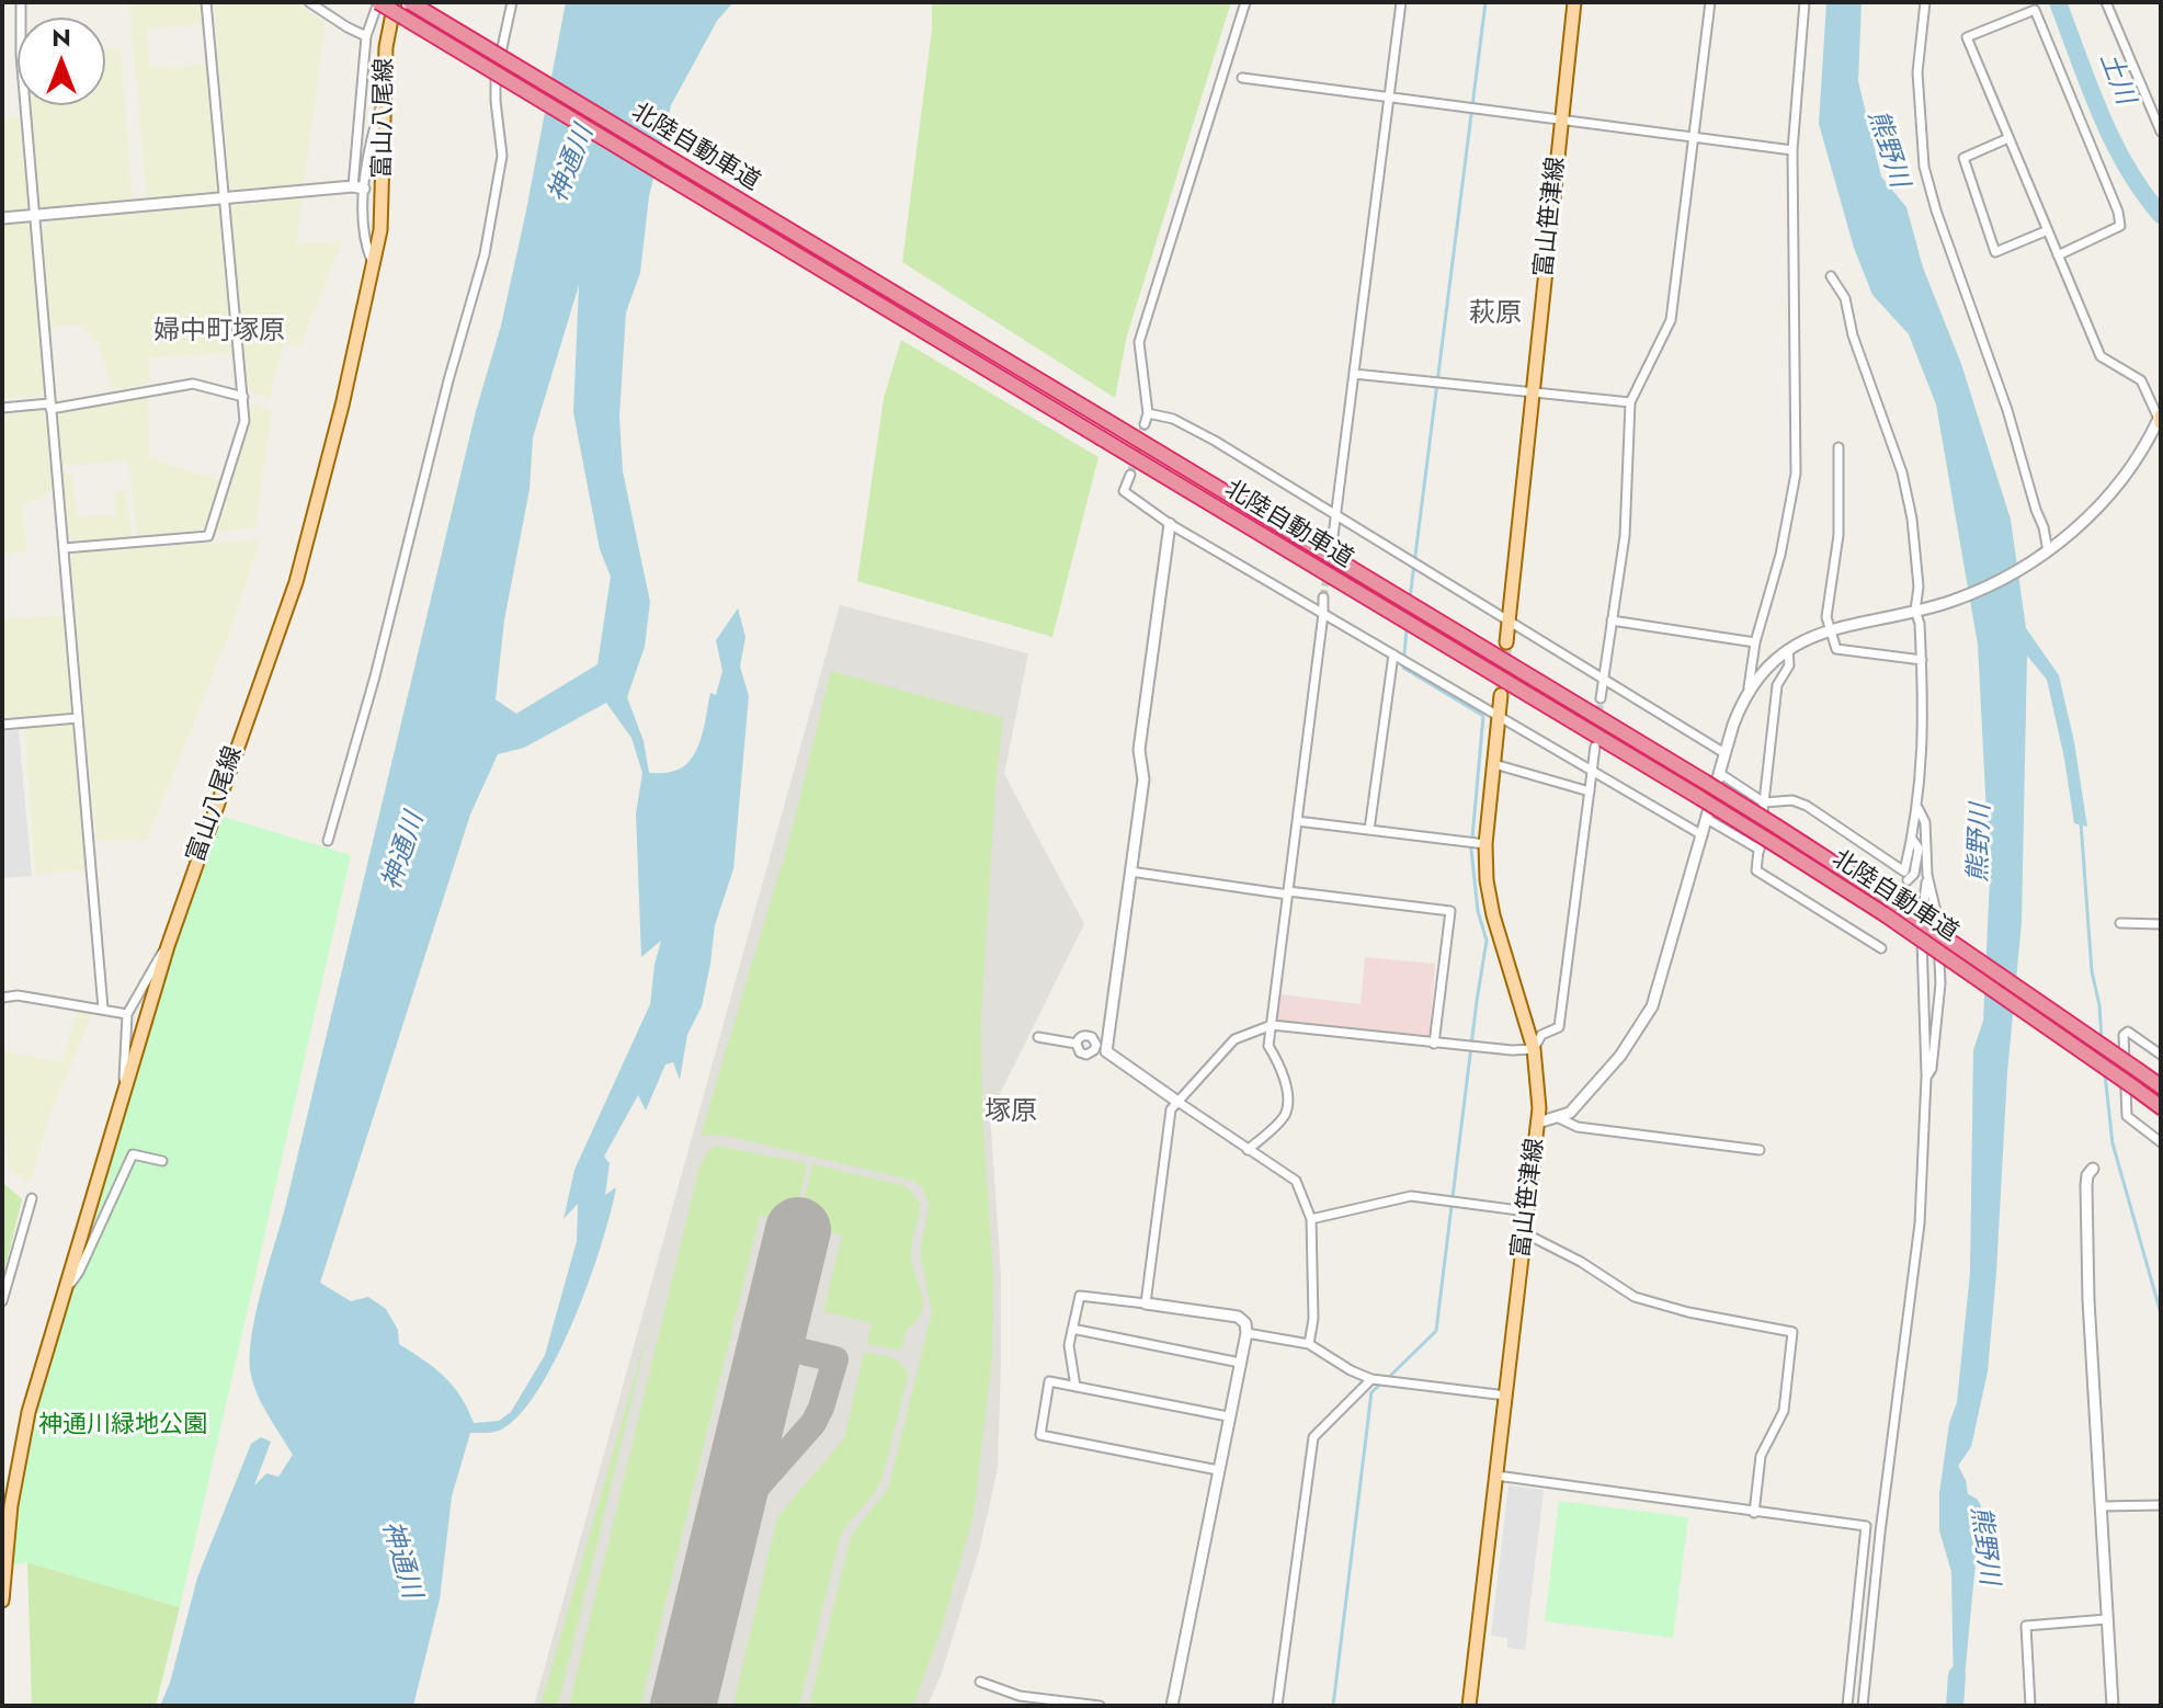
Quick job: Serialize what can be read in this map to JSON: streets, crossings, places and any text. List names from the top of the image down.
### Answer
{
  "streets": {
    "highway": ["北陸自動車道"],
    "main road": ["富山八尾線", "富山笹津線"]
  },
  "districts": ["萩原", "婦中町塚原", "塚原"],
  "water": ["土川", "熊野川", "神通川"],
  "parks": ["神通川緑地公園"],
  "north": "top"
}
